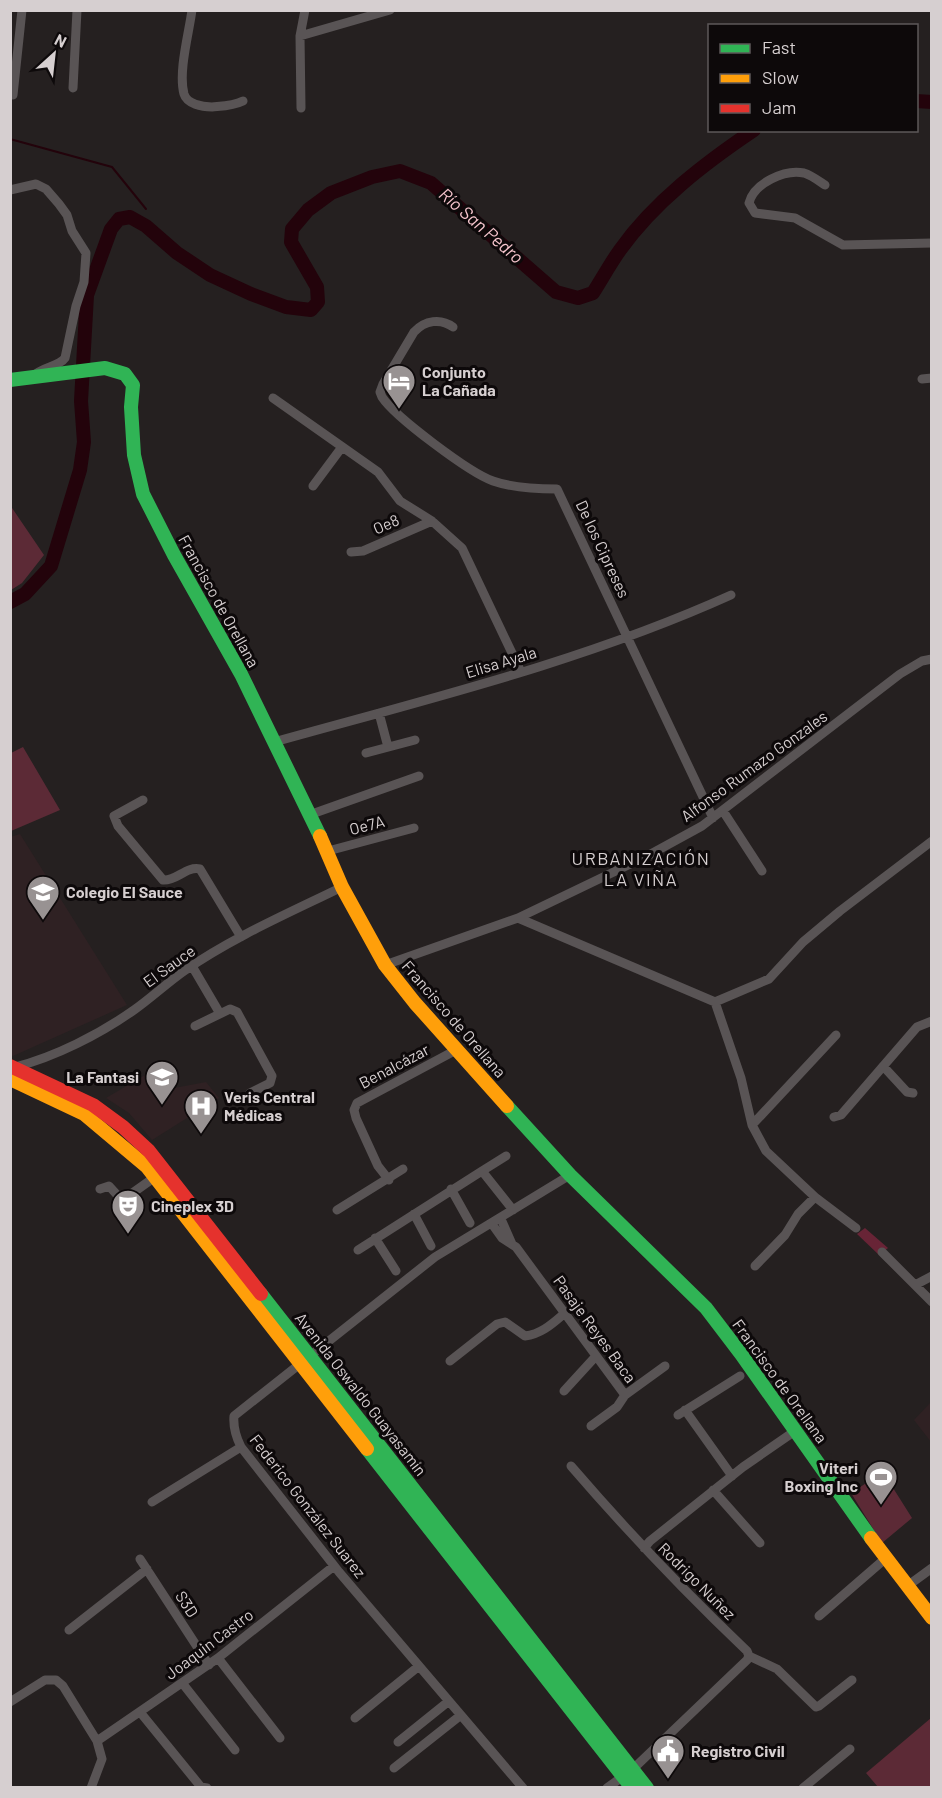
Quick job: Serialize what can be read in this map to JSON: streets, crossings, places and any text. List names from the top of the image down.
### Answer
{
  "streets": {
    "street": [
      "Oe8",
      "De los Cipreses",
      "Francisco de Orellana",
      "Elisa Ayala",
      "Alfonso Rumazo Gonzales",
      "Oe7A",
      "El Sauce",
      "Benalcázar",
      "Pasaje Reyes Baca",
      "Avenida Oswaldo Guayasamín",
      "Federico González Suarez",
      "Rodrigo Nuñez",
      "S3D",
      "Joaquin Castro"
    ]
  },
  "crossings": [
    ["De los Cipreses", "Elisa Ayala"],
    ["De los Cipreses", "Alfonso Rumazo Gonzales"],
    ["Francisco de Orellana", "Elisa Ayala"],
    ["Francisco de Orellana", "Alfonso Rumazo Gonzales"],
    ["Francisco de Orellana", "Oe7A"],
    ["Francisco de Orellana", "El Sauce"],
    ["Francisco de Orellana", "Benalcázar"],
    ["Francisco de Orellana", "Federico González Suarez"],
    ["Francisco de Orellana", "Rodrigo Nuñez"],
    ["El Sauce", "Avenida Oswaldo Guayasamín"],
    ["Pasaje Reyes Baca", "Federico González Suarez"],
    ["Avenida Oswaldo Guayasamín", "Federico González Suarez"],
    ["Federico González Suarez", "Joaquin Castro"],
    ["S3D", "Joaquin Castro"]
  ],
  "districts": ["URBANIZACIÓN LA VIÑA"],
  "water": ["Río San Pedro"],
  "places": {
    "hotel": ["Conjunto La Cañada"],
    "school or university": ["Colegio El Sauce", "La Fantasi"],
    "hospital": ["Veris Central Médicas"],
    "theatre": ["Cineplex 3D"],
    "sports": ["Viteri Boxing Inc"],
    "public building": ["Registro Civil"]
  },
  "legend": ["Fast", "Slow", "Jam"],
  "north": "top right"
}
